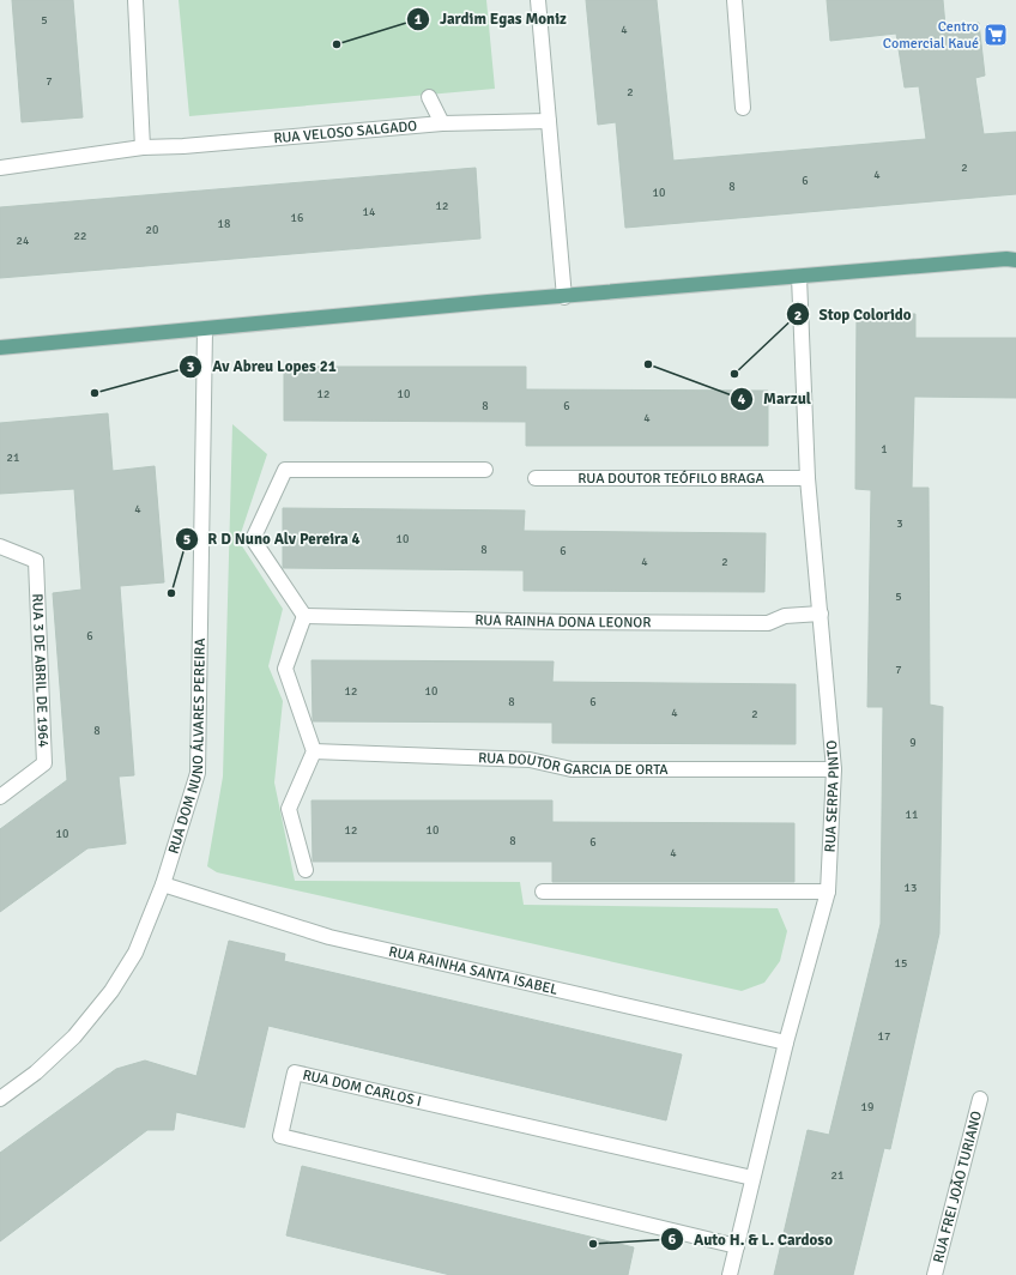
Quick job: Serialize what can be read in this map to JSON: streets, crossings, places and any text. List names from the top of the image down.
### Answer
{
  "streets": {
    "street": [
      "RUA VELOSO SALGADO",
      "RUA DOUTOR TEÓFILO BRAGA",
      "RUA RAINHA DONA LEONOR",
      "RUA 3 DE ABRIL DE 1964",
      "RUA DOM NUNO ÁLVARES PEREIRA",
      "RUA DOUTOR GARCIA DE ORTA",
      "RUA SERPA PINTO",
      "RUA RAINHA SANTA ISABEL",
      "RUA DOM CARLOS I",
      "RUA FREI JOÃO TURIANO"
    ]
  },
  "crossings": [
    ["RUA DOUTOR TEÓFILO BRAGA", "RUA SERPA PINTO"],
    ["RUA RAINHA DONA LEONOR", "RUA SERPA PINTO"],
    ["RUA DOM NUNO ÁLVARES PEREIRA", "RUA RAINHA SANTA ISABEL"],
    ["RUA DOUTOR GARCIA DE ORTA", "RUA SERPA PINTO"],
    ["RUA SERPA PINTO", "RUA RAINHA SANTA ISABEL"],
    ["RUA SERPA PINTO", "RUA DOM CARLOS I"]
  ],
  "places": {
    "supermarket": ["Centro Comercial Kaué"],
    "other": [
      "Jardim Egas Moniz",
      "Marzul",
      "Stop Colorido",
      "Av Abreu Lopes 21",
      "R D Nuno Alv Pereira 4",
      "Auto H. & L. Cardoso"
    ]
  },
  "house_numbers": [
    "5",
    "4",
    "7",
    "2",
    "2",
    "4",
    "6",
    "8",
    "10",
    "12",
    "14",
    "16",
    "18",
    "20",
    "22",
    "24",
    "12",
    "10",
    "8",
    "6",
    "4",
    "1",
    "21",
    "4",
    "3",
    "10",
    "8",
    "6",
    "4",
    "2",
    "5",
    "6",
    "7",
    "12",
    "10",
    "8",
    "6",
    "4",
    "2",
    "8",
    "9",
    "11",
    "12",
    "10",
    "10",
    "8",
    "6",
    "4",
    "13",
    "15",
    "17",
    "19",
    "21"
  ]
}
